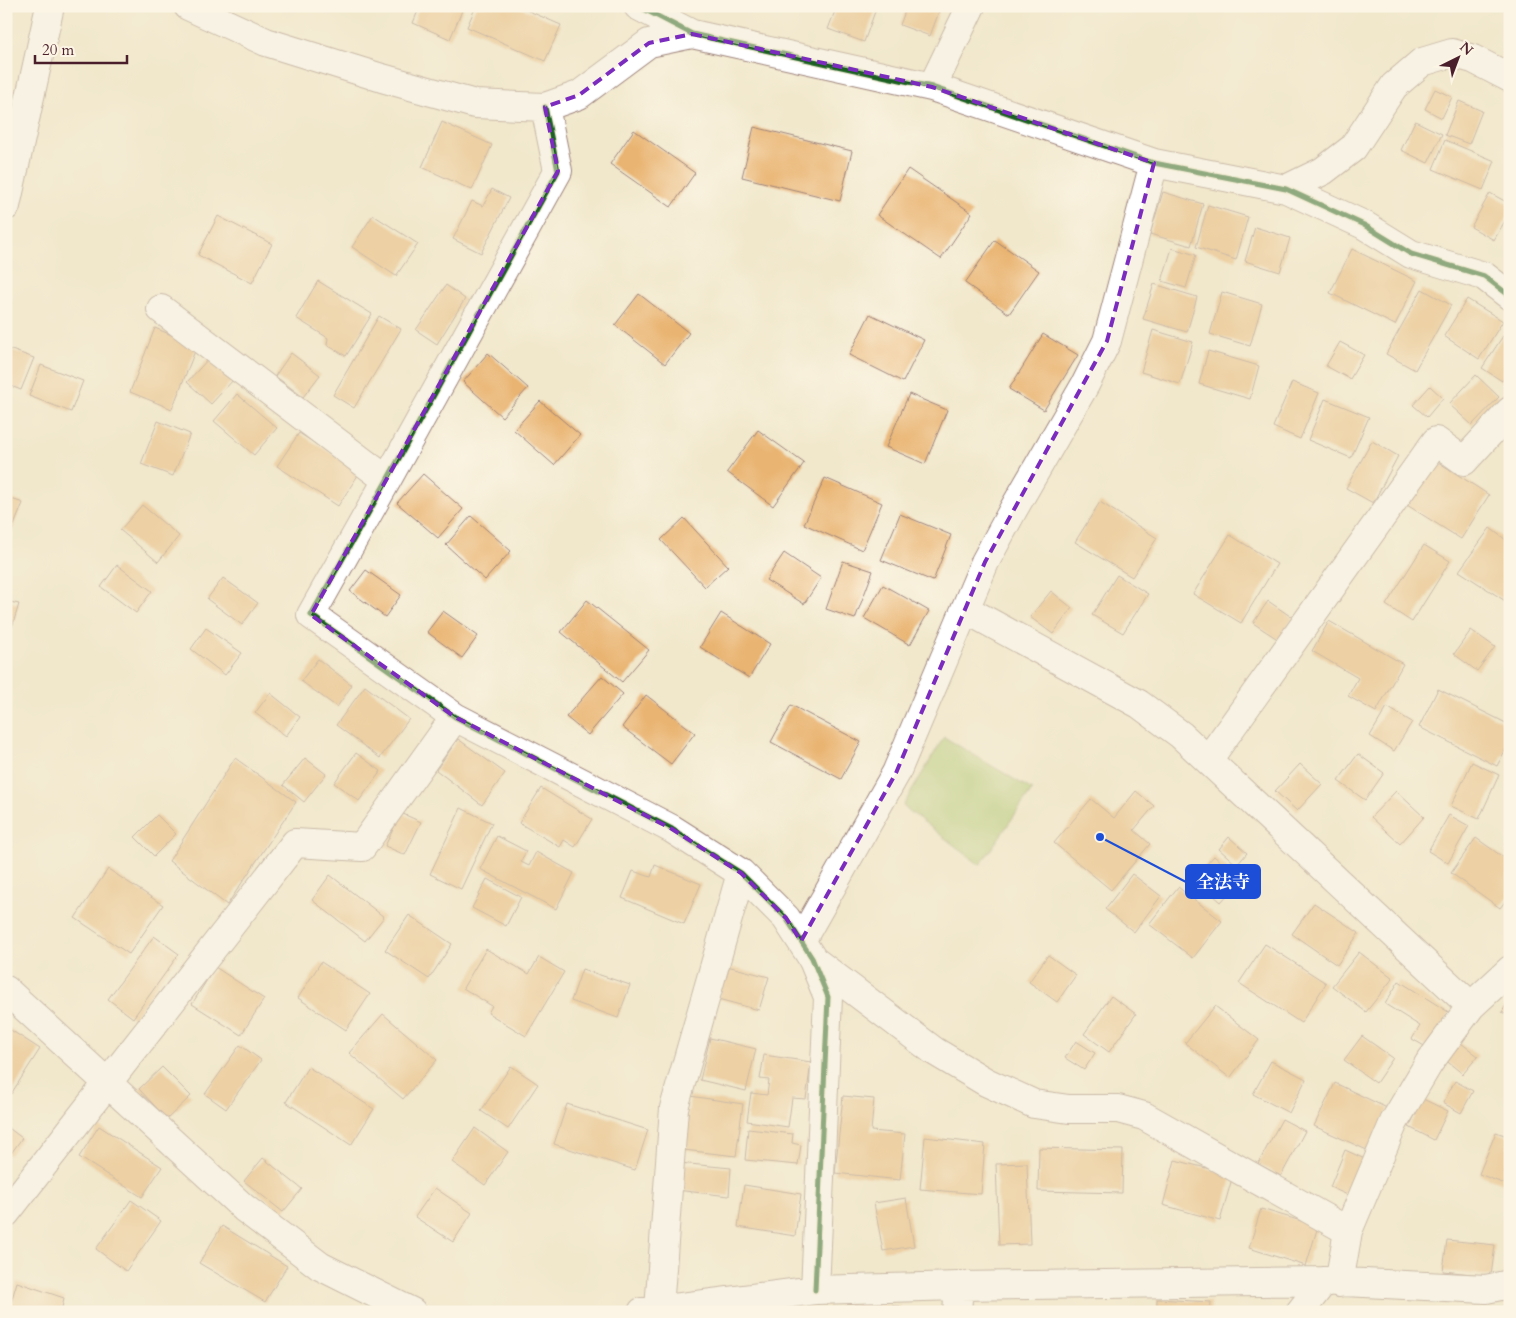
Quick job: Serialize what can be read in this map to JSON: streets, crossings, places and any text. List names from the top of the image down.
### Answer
{
  "places": ["全法寺"],
  "scale_bar": "20 m",
  "north": "top right"
}
